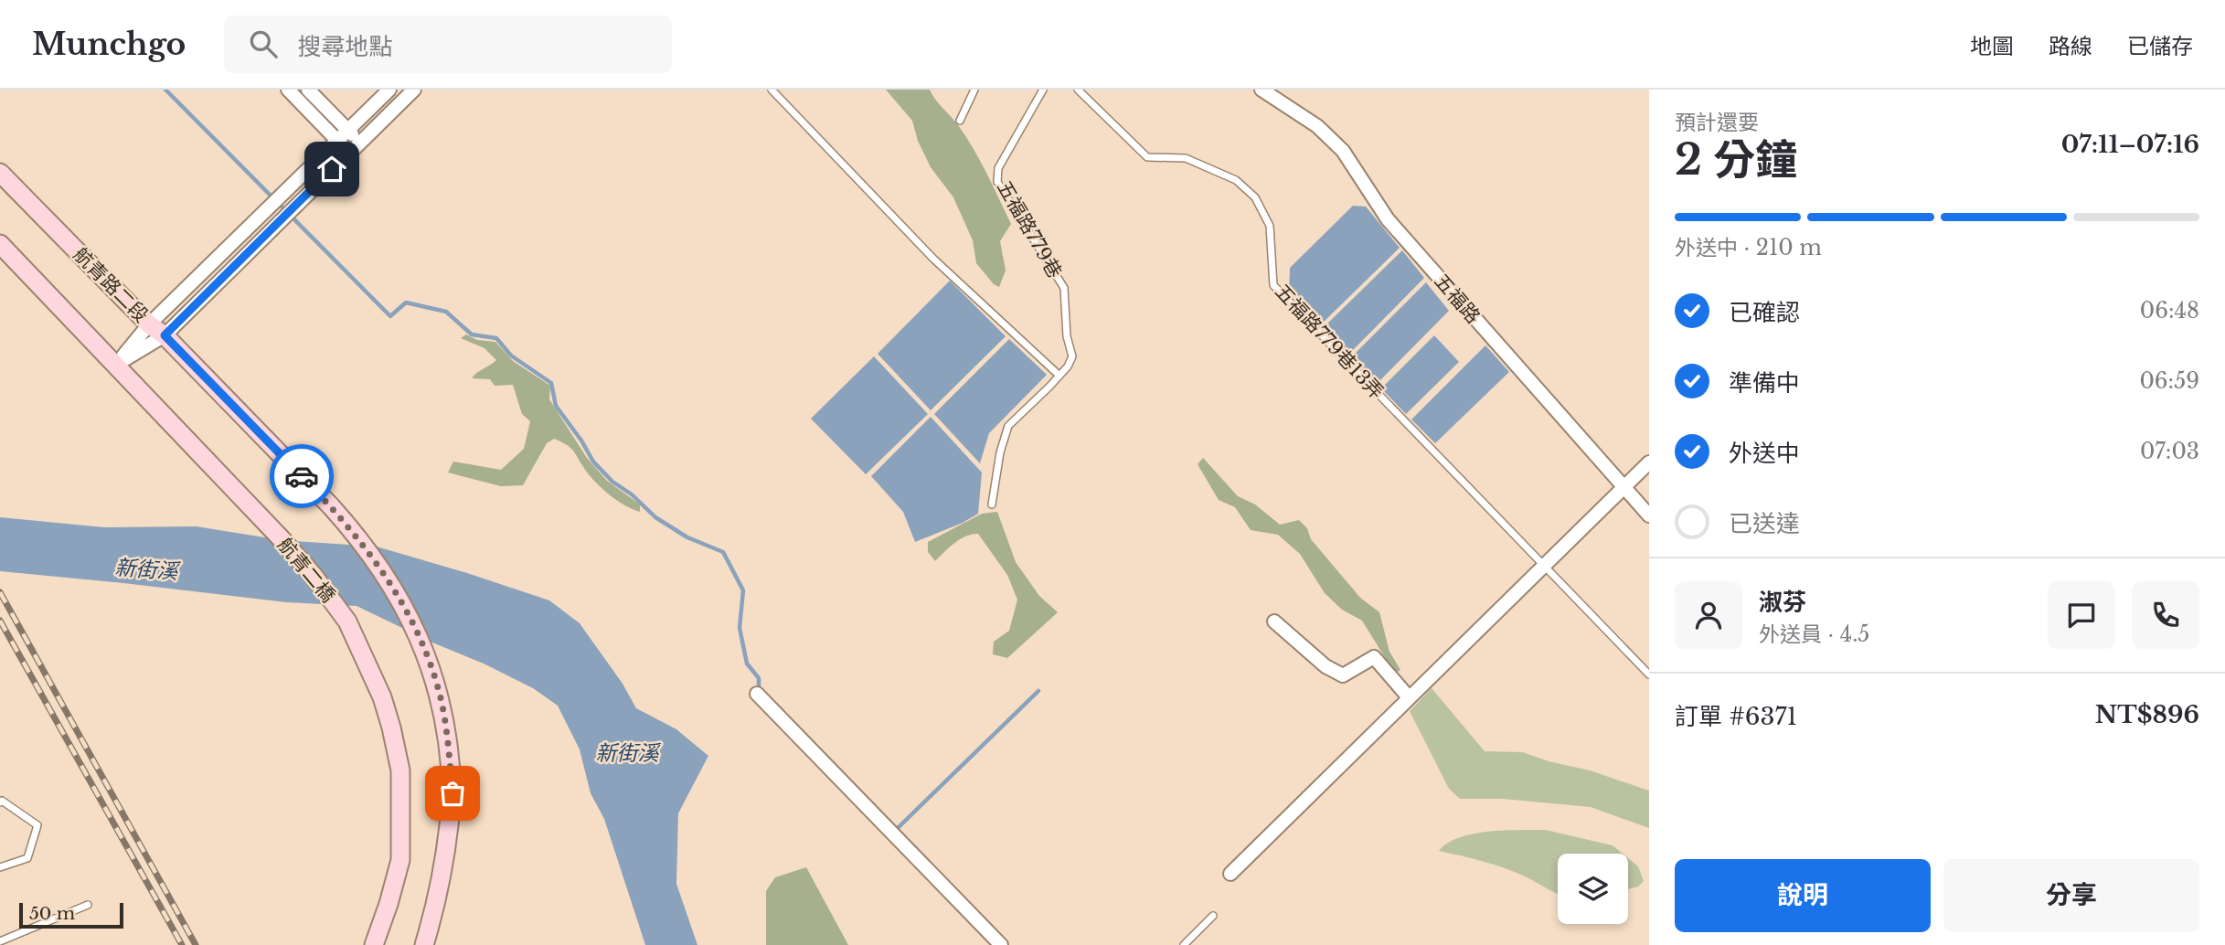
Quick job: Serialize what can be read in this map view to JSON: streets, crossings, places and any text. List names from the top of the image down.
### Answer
{
  "streets": {
    "street": ["航青路二段", "五福路", "航青二橋"],
    "lane": ["五福路779巷", "五福路779巷13弄"]
  },
  "water": ["新街溪"],
  "scale_bar": "50 m",
  "page": {
    "header": "Munchgo",
    "search": "搜尋地點",
    "nav": ["地圖", "路線", "已儲存"],
    "heading": ["2 分鐘", "預計還要", "07:11–07:16"],
    "panel": [
      "淑芬",
      "外送員 · 4.5",
      "訂單 #6371",
      "NT$896"
    ],
    "bar": "外送中 · 210 m",
    "list": [
      ["已確認", "06:48"],
      ["準備中", "06:59"],
      ["外送中", "07:03"],
      "已送達"
    ],
    "buttons": ["說明", "分享"],
    "scale": "50 m"
  }
}
